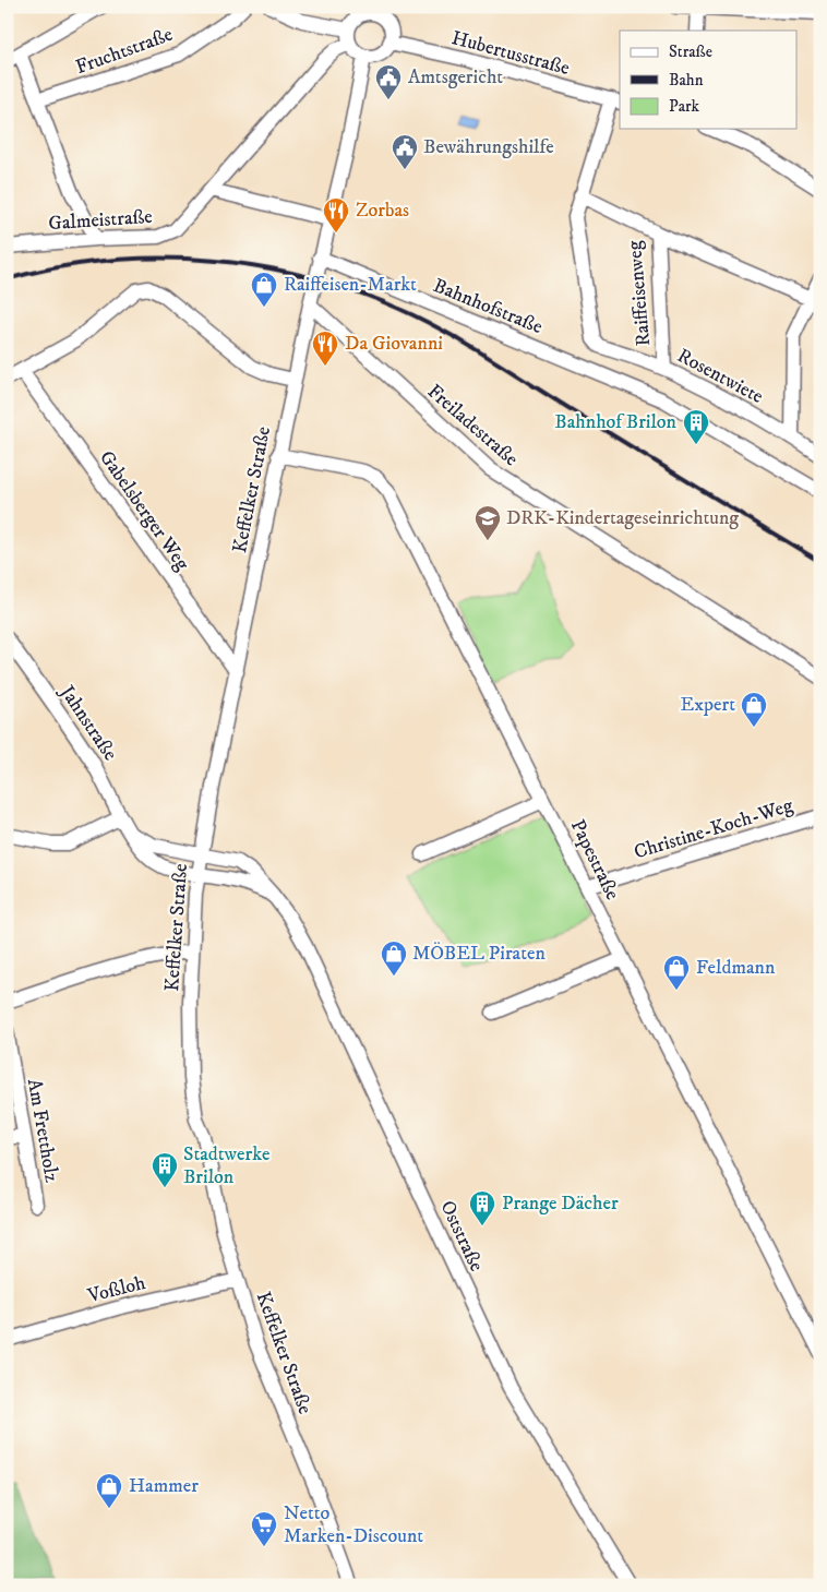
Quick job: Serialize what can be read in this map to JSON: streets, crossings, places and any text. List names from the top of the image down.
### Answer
{
  "streets": {
    "street": [
      "Fruchtstraße",
      "Hubertusstraße",
      "Galmeistraße",
      "Raiffeisenweg",
      "Bahnhofstraße",
      "Rosentwiete",
      "Freiladestraße",
      "Keffelker Straße",
      "Gabelsberger Weg",
      "Jahnstraße",
      "Christine-Koch-Weg",
      "Papestraße",
      "Am Frettholz",
      "Oststraße",
      "Voßloh"
    ]
  },
  "crossings": [
    ["Hubertusstraße", "Galmeistraße"],
    ["Raiffeisenweg", "Rosentwiete"],
    ["Bahnhofstraße", "Keffelker Straße"],
    ["Freiladestraße", "Keffelker Straße"],
    ["Keffelker Straße", "Gabelsberger Weg"],
    ["Keffelker Straße", "Jahnstraße"],
    ["Keffelker Straße", "Papestraße"],
    ["Keffelker Straße", "Oststraße"],
    ["Keffelker Straße", "Voßloh"],
    ["Christine-Koch-Weg", "Papestraße"]
  ],
  "places": {
    "public building": ["Amtsgericht", "Bewährungshilfe"],
    "restaurant": ["Zorbas", "Da Giovanni"],
    "shop": [
      "Raiffeisen-Markt",
      "Expert",
      "MÖBEL Piraten",
      "Feldmann",
      "Hammer"
    ],
    "building": ["Bahnhof Brilon", "Stadtwerke Brilon", "Prange Dächer"],
    "school or university": ["DRK-Kindertageseinrichtung"],
    "supermarket": ["Netto Marken-Discount"]
  },
  "legend": ["Straße", "Bahn", "Park"]
}
